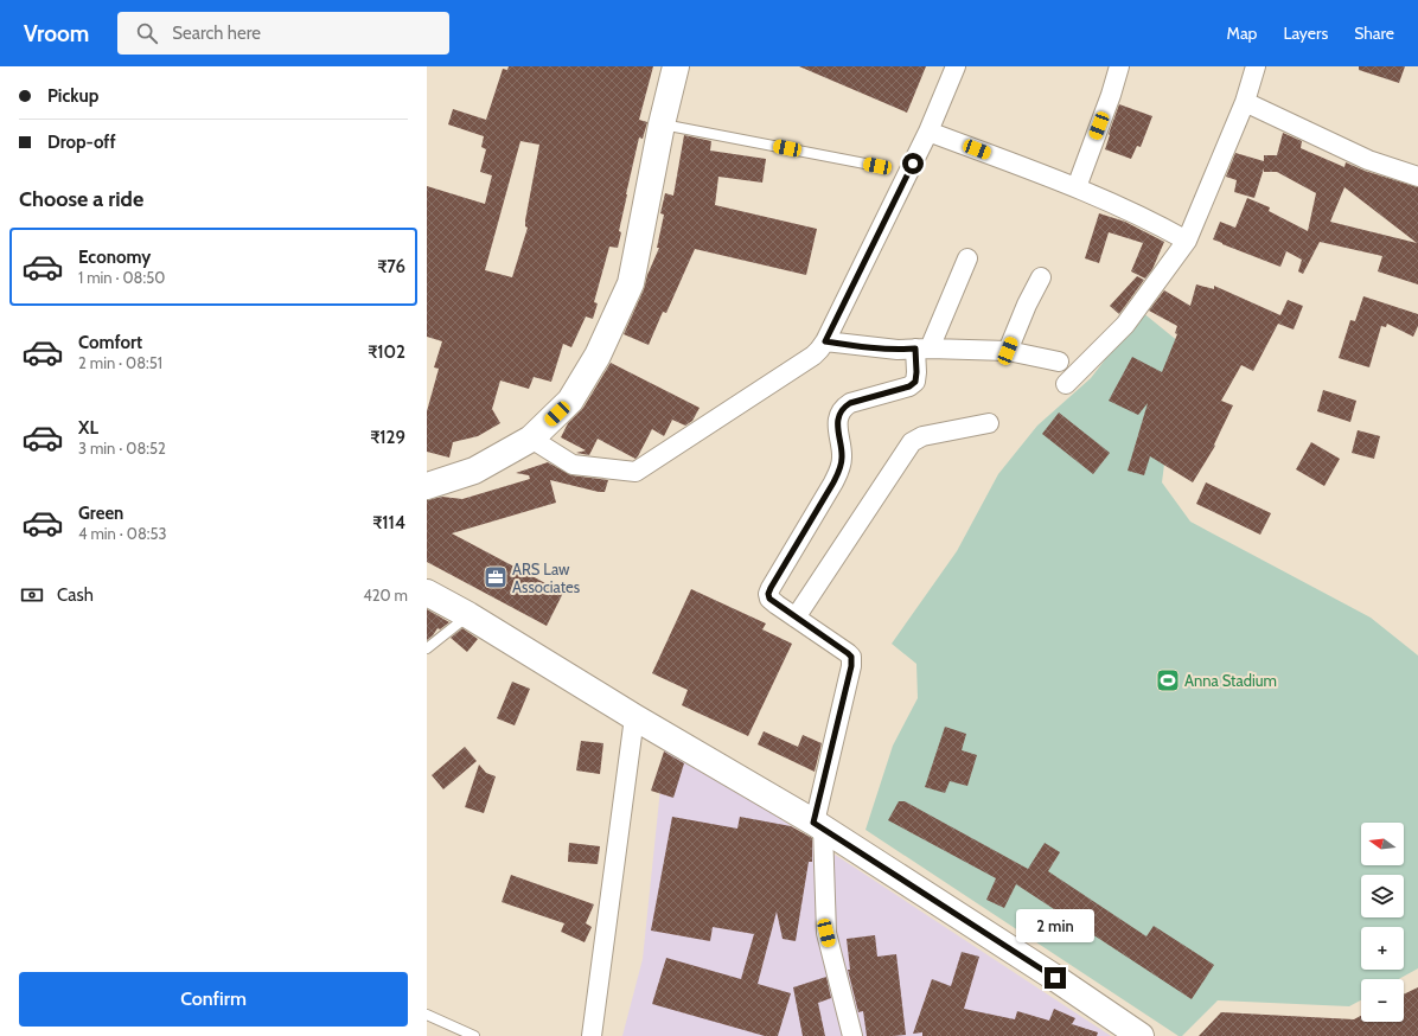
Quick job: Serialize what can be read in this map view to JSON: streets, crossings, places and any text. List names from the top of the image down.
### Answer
{
  "places": {
    "office": ["ARS Law Associates"],
    "sports": ["Anna Stadium"]
  },
  "north": "left",
  "page": {
    "header": "Vroom",
    "search": "Search here",
    "nav": ["Map", "Layers", "Share"],
    "banner": ["Pickup", "Drop-off"],
    "heading": "Choose a ride",
    "list": [
      {
        "name": "Economy",
        "note": "1 min · 08:50",
        "value": "₹76"
      },
      {
        "name": "Comfort",
        "note": "2 min · 08:51",
        "value": "₹102"
      },
      {
        "name": "XL",
        "note": "3 min · 08:52",
        "value": "₹129"
      },
      {
        "name": "Green",
        "note": "4 min · 08:53",
        "value": "₹114"
      }
    ],
    "pay": ["Cash", "420 m"],
    "map_buttons": ["+", "−"],
    "bubble": "2 min",
    "buttons": "Confirm"
  }
}
